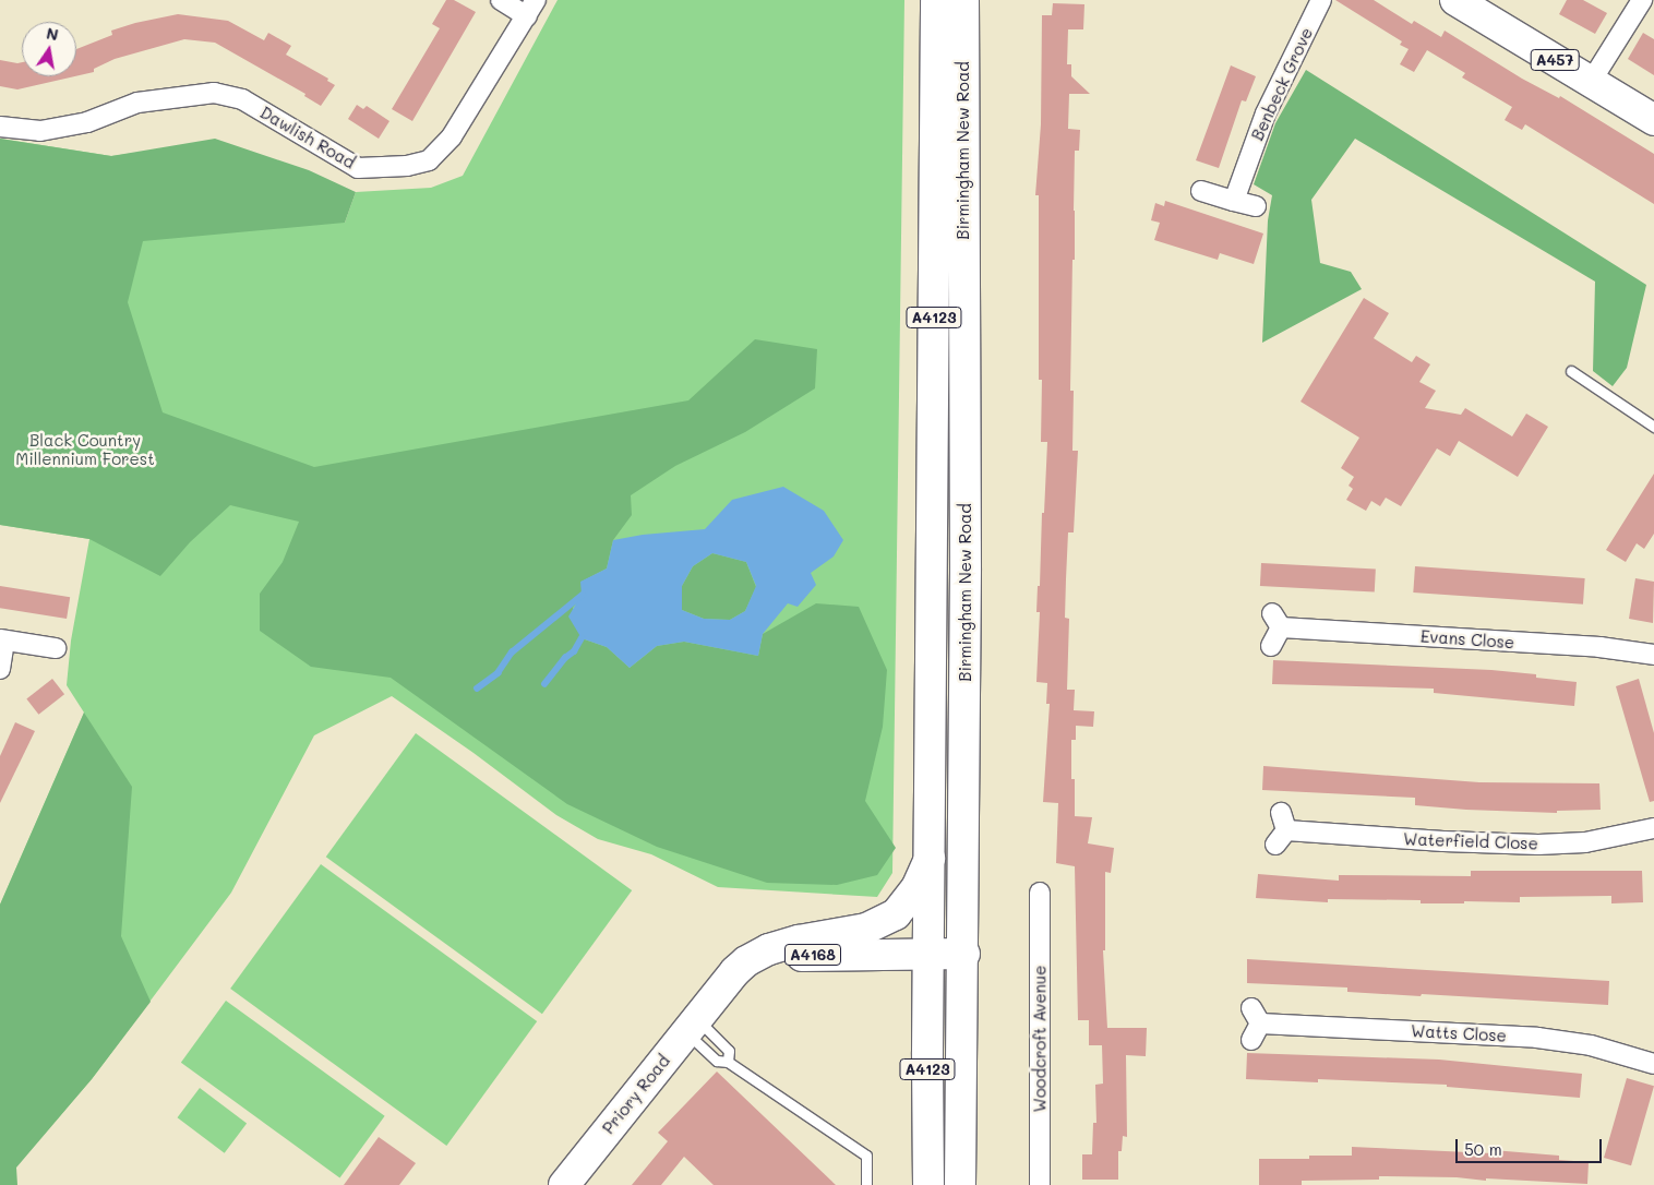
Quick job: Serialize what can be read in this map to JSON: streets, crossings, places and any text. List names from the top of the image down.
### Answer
{
  "streets": {
    "main road": [
      "A457",
      "Birmingham New Road",
      "A4123",
      "A4168",
      "Priory Road"
    ],
    "street": [
      "Benbeck Grove",
      "Dawlish Road",
      "Evans Close",
      "Waterfield Close",
      "Watts Close",
      "Woodcroft Avenue"
    ]
  },
  "crossings": [
    ["Birmingham New Road", "Priory Road"]
  ],
  "parks": ["Black Country Millennium Forest"],
  "scale_bar": "50 m",
  "north": "top"
}
